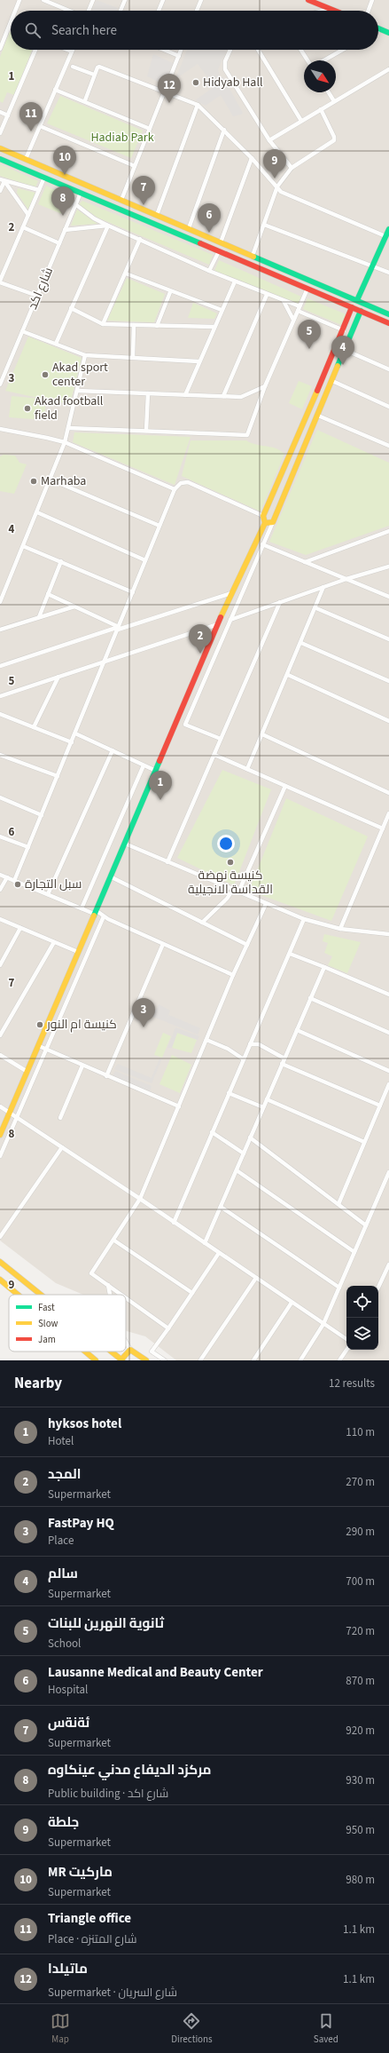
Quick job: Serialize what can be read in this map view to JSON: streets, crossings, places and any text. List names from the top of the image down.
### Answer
{
  "streets": {
    "street": ["شارع اكد"]
  },
  "parks": ["Hadiab Park"],
  "places": [
    "Hidyab Hall",
    "Akad sport center",
    "Akad football field",
    "Marhaba",
    "كنيسة نهضة القداسة الانجيلية",
    "سبل التجارة",
    "كنيسة ام النور"
  ],
  "legend": ["Fast", "Slow", "Jam"],
  "north": "bottom right",
  "page": {
    "search": "Search here",
    "pins": [
      "12",
      "11",
      "10",
      "9",
      "7",
      "8",
      "6",
      "5",
      "4",
      "2",
      "1",
      "3"
    ],
    "heading": ["Nearby", "12 results"],
    "list": [
      {
        "mark": "1",
        "name": "hyksos hotel",
        "note": "Hotel",
        "value": "110 m"
      },
      {
        "mark": "2",
        "name": "المجد",
        "note": "Supermarket",
        "value": "270 m"
      },
      {
        "mark": "3",
        "name": "FastPay HQ",
        "note": "Place",
        "value": "290 m"
      },
      {
        "mark": "4",
        "name": "سالم",
        "note": "Supermarket",
        "value": "700 m"
      },
      {
        "mark": "5",
        "name": "ثانوية النهرين للبنات",
        "note": "School",
        "value": "720 m"
      },
      {
        "mark": "6",
        "name": "Lausanne Medical and Beauty Center",
        "note": "Hospital",
        "value": "870 m"
      },
      {
        "mark": "7",
        "name": "ئةنةس",
        "note": "Supermarket",
        "value": "920 m"
      },
      {
        "mark": "8",
        "name": "مرکزد الدیفاع مدني عينكاوه",
        "note": "Public building · شارع اكد",
        "value": "930 m"
      },
      {
        "mark": "9",
        "name": "جلطة",
        "note": "Supermarket",
        "value": "950 m"
      },
      {
        "mark": "10",
        "name": "MR ماركيت",
        "note": "Supermarket",
        "value": "980 m"
      },
      {
        "mark": "11",
        "name": "Triangle office",
        "note": "Place · شارع المتنزه",
        "value": "1.1 km"
      },
      {
        "mark": "12",
        "name": "ماتیلدا",
        "note": "Supermarket · شارع السريان",
        "value": "1.1 km"
      }
    ],
    "nav": ["Map", "Directions", "Saved"]
  },
  "grid": {
    "rows": [
      "1",
      "2",
      "3",
      "4",
      "5",
      "6",
      "7",
      "8",
      "9"
    ]
  }
}
